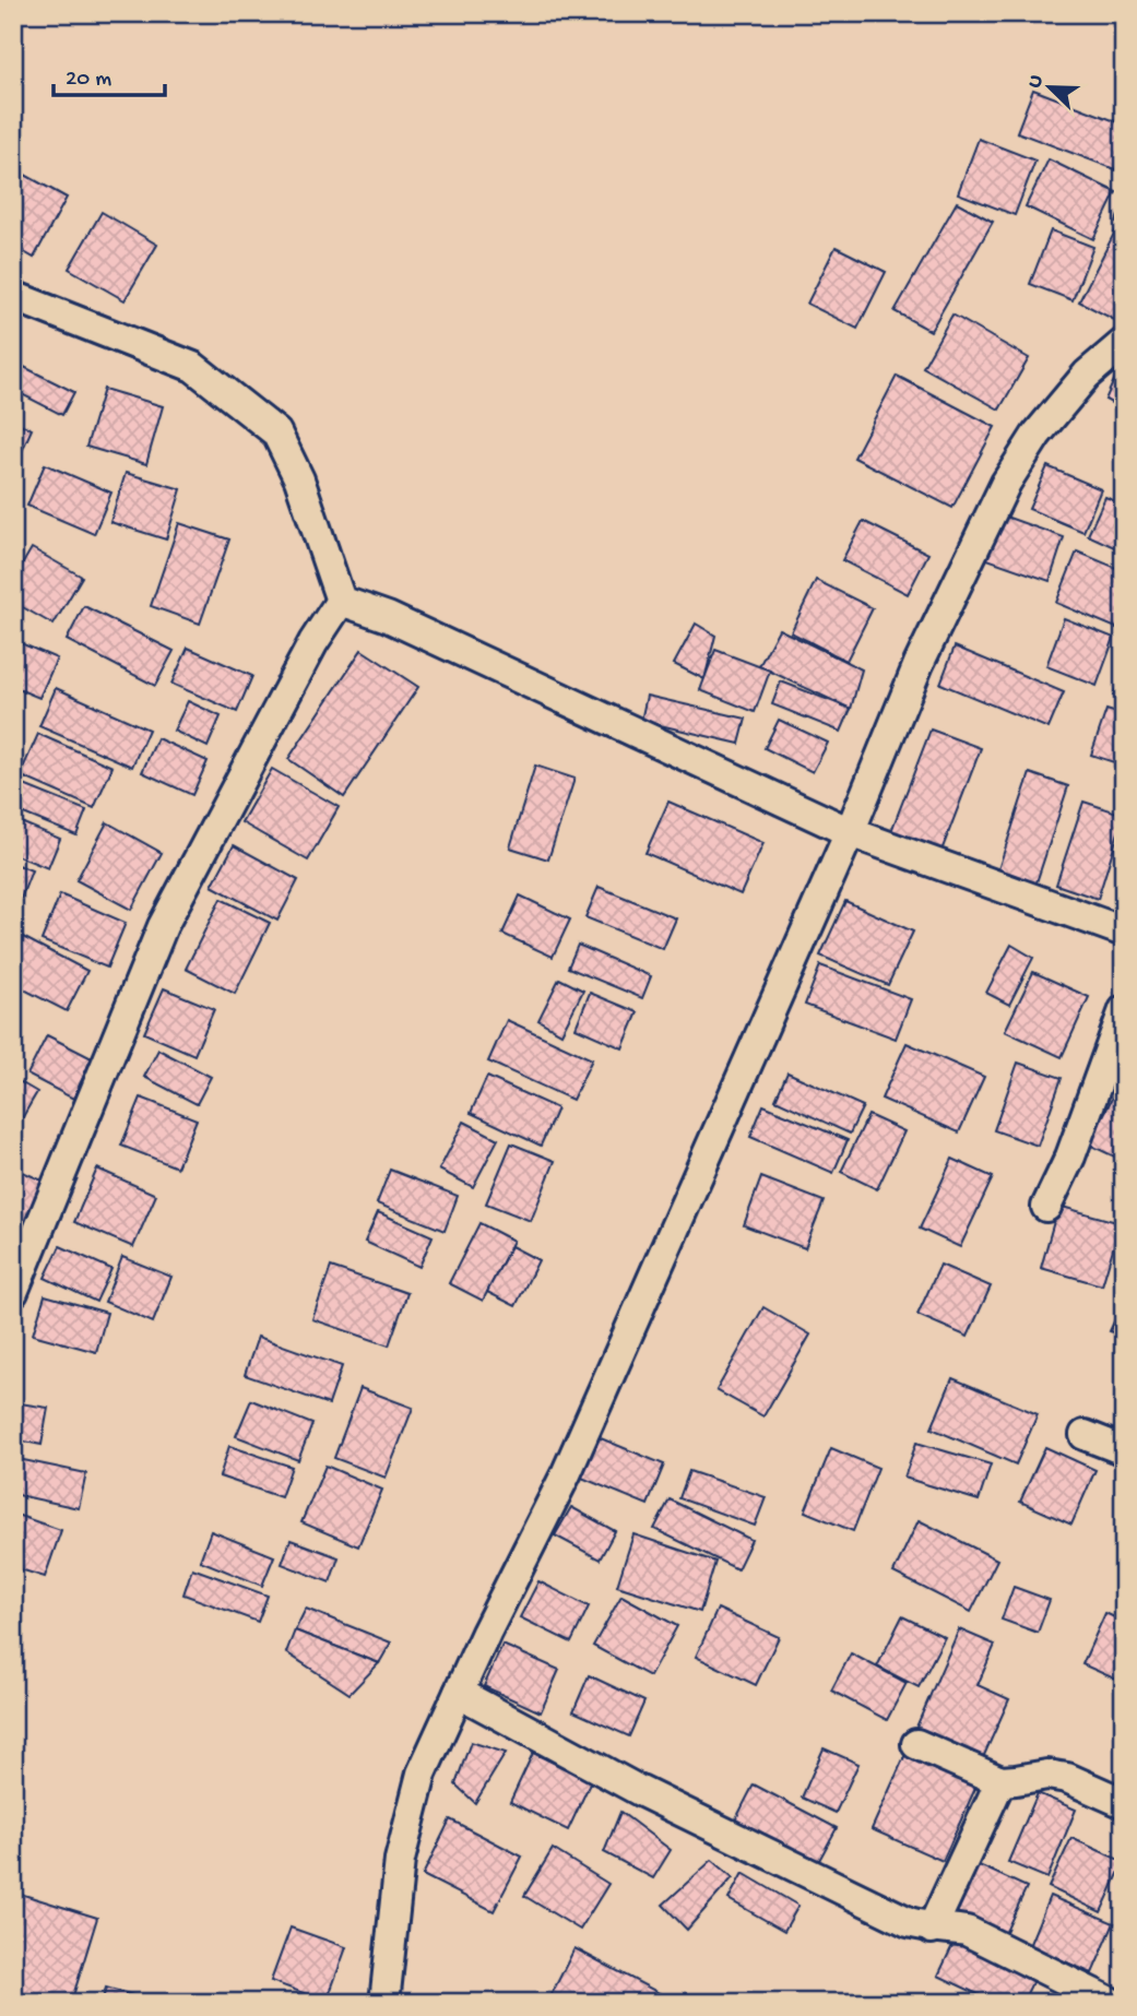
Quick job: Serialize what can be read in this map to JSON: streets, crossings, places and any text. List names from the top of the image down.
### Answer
{
  "scale_bar": "20 m",
  "north": "top left"
}
